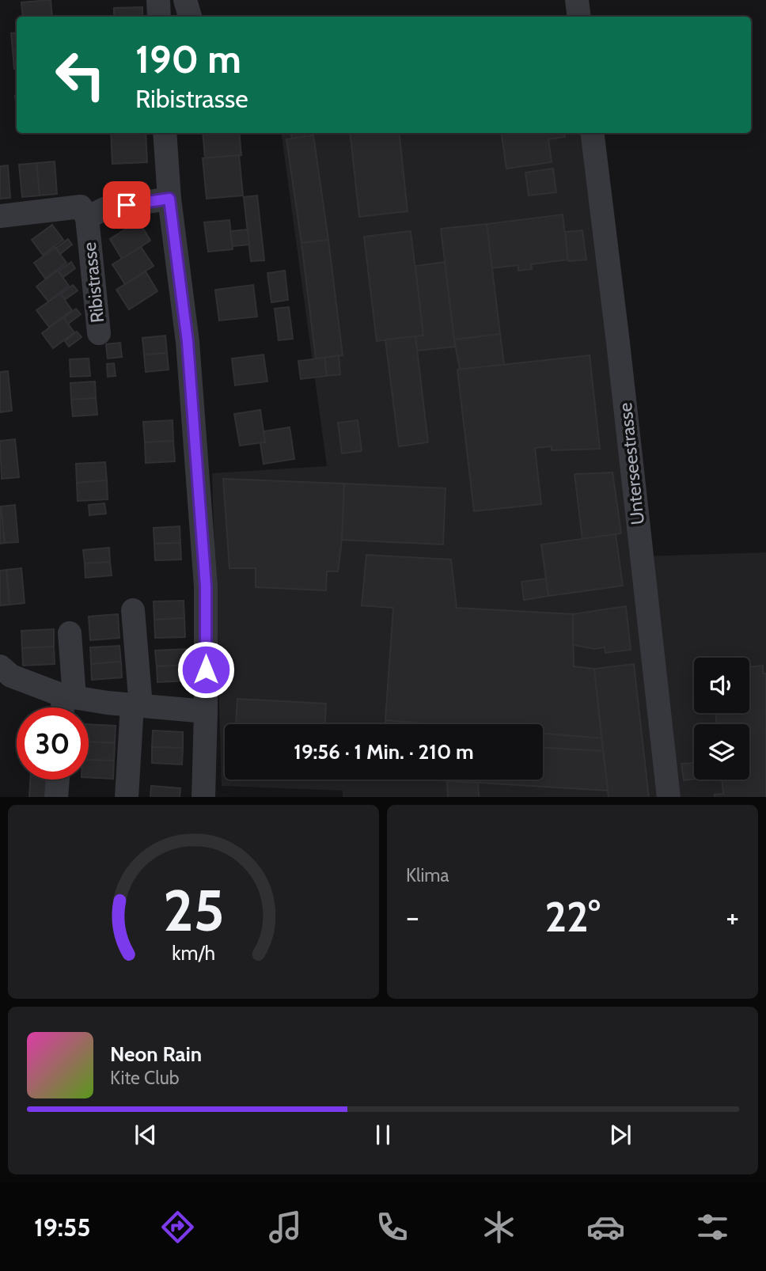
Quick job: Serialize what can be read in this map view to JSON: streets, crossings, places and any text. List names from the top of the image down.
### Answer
{
  "streets": {
    "street": ["Ribistrasse", "Unterseestrasse"]
  },
  "page": {
    "turn": ["190 m", "Ribistrasse"],
    "limit": "30",
    "trip": "19:56 · 1 Min. · 210 m",
    "tile": "Klima",
    "heat": ["−", "22°", "+"],
    "song": ["Neon Rain", "Kite Club"],
    "tabs": "19:55",
    "gauge": ["25", "km/h"]
  }
}
